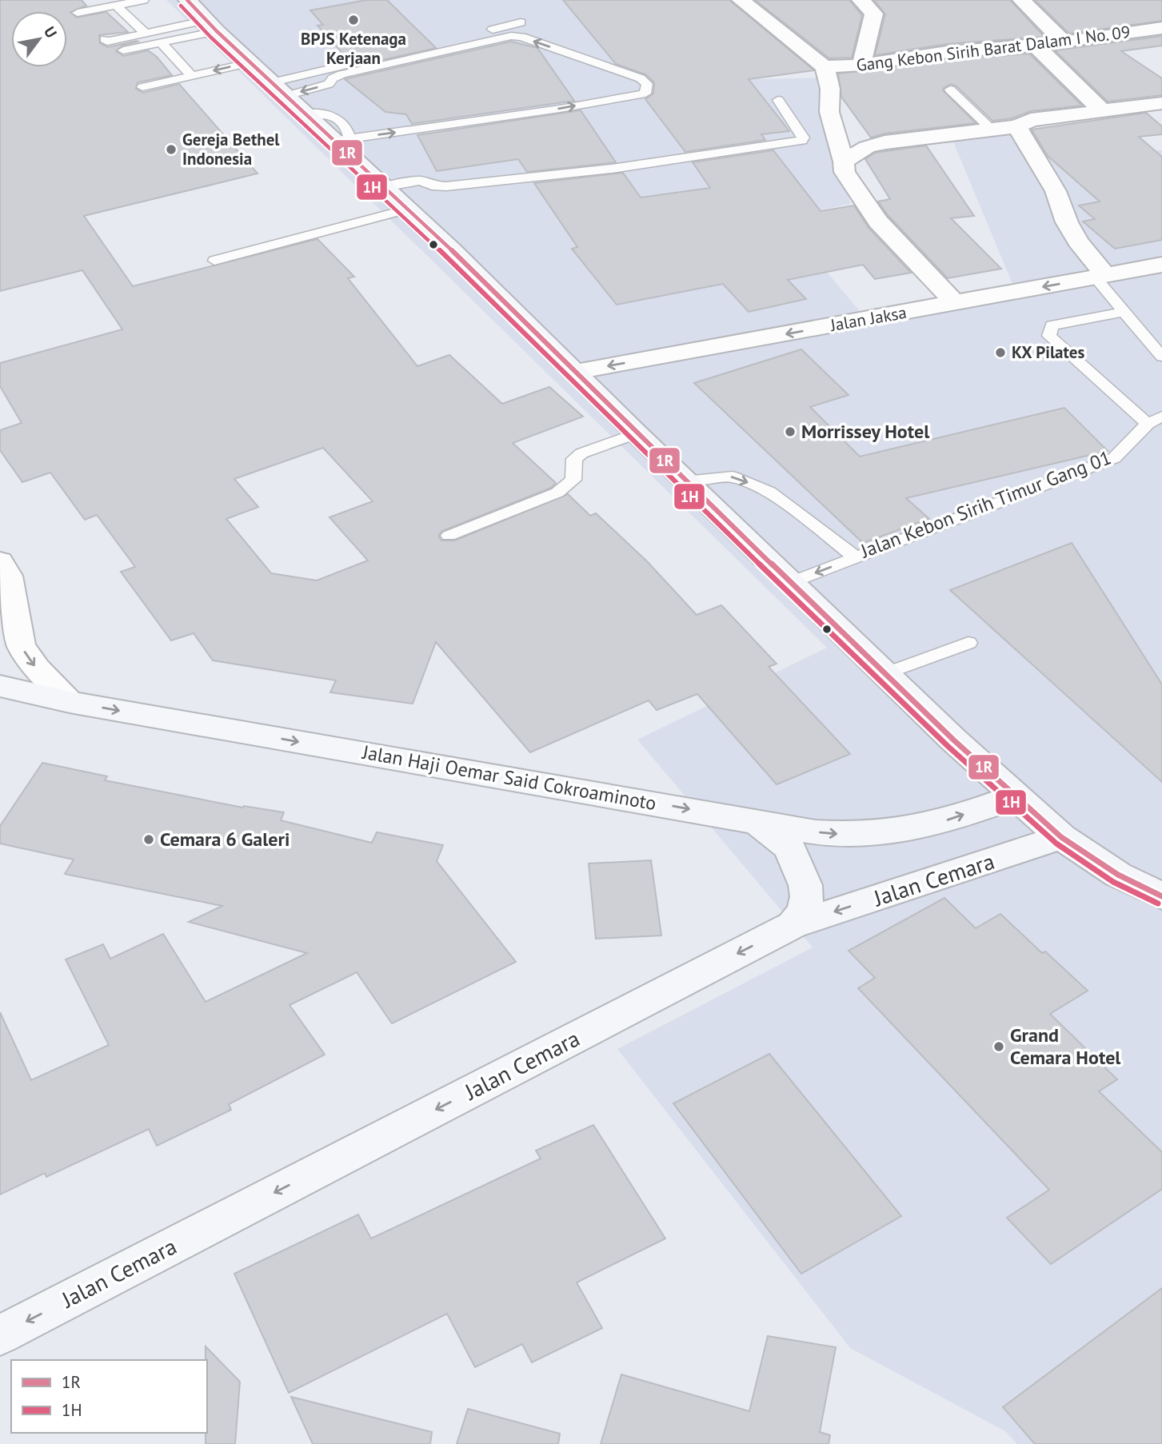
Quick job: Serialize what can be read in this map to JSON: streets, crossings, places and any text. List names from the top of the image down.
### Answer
{
  "streets": {
    "main road": ["Jalan Haji Oemar Said Cokroaminoto", "Jalan Cemara"],
    "street": ["Gang Kebon Sirih Barat Dalam I No. 09", "Jalan Jaksa"],
    "lane": ["Jalan Kebon Sirih Timur Gang 01"]
  },
  "one_way": ["Jalan Haji Oemar Said Cokroaminoto", "Jalan Cemara"],
  "places": [
    "BPJS Ketenaga Kerjaan",
    "Gereja Bethel Indonesia",
    "KX Pilates",
    "Morrissey Hotel",
    "Cemara 6 Galeri",
    "Grand Cemara Hotel"
  ],
  "lines": ["transit line 1R", "transit line 1H"],
  "legend": ["1R", "1H"],
  "north": "top right"
}
